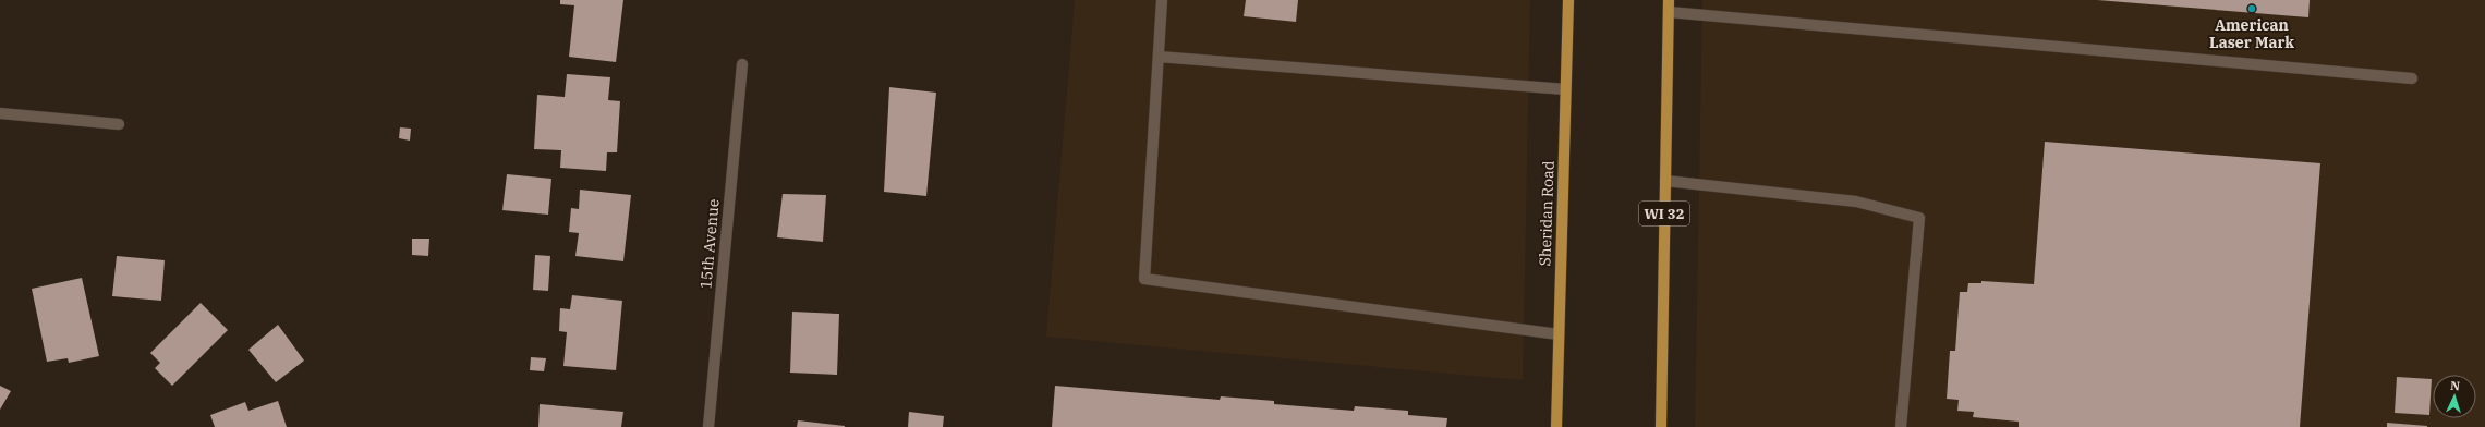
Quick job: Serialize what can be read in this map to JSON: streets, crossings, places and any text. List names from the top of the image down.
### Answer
{
  "streets": {
    "main road": ["Sheridan Road", "WI 32"],
    "street": ["15th Avenue"]
  },
  "places": ["American Laser Mark"],
  "north": "top"
}
